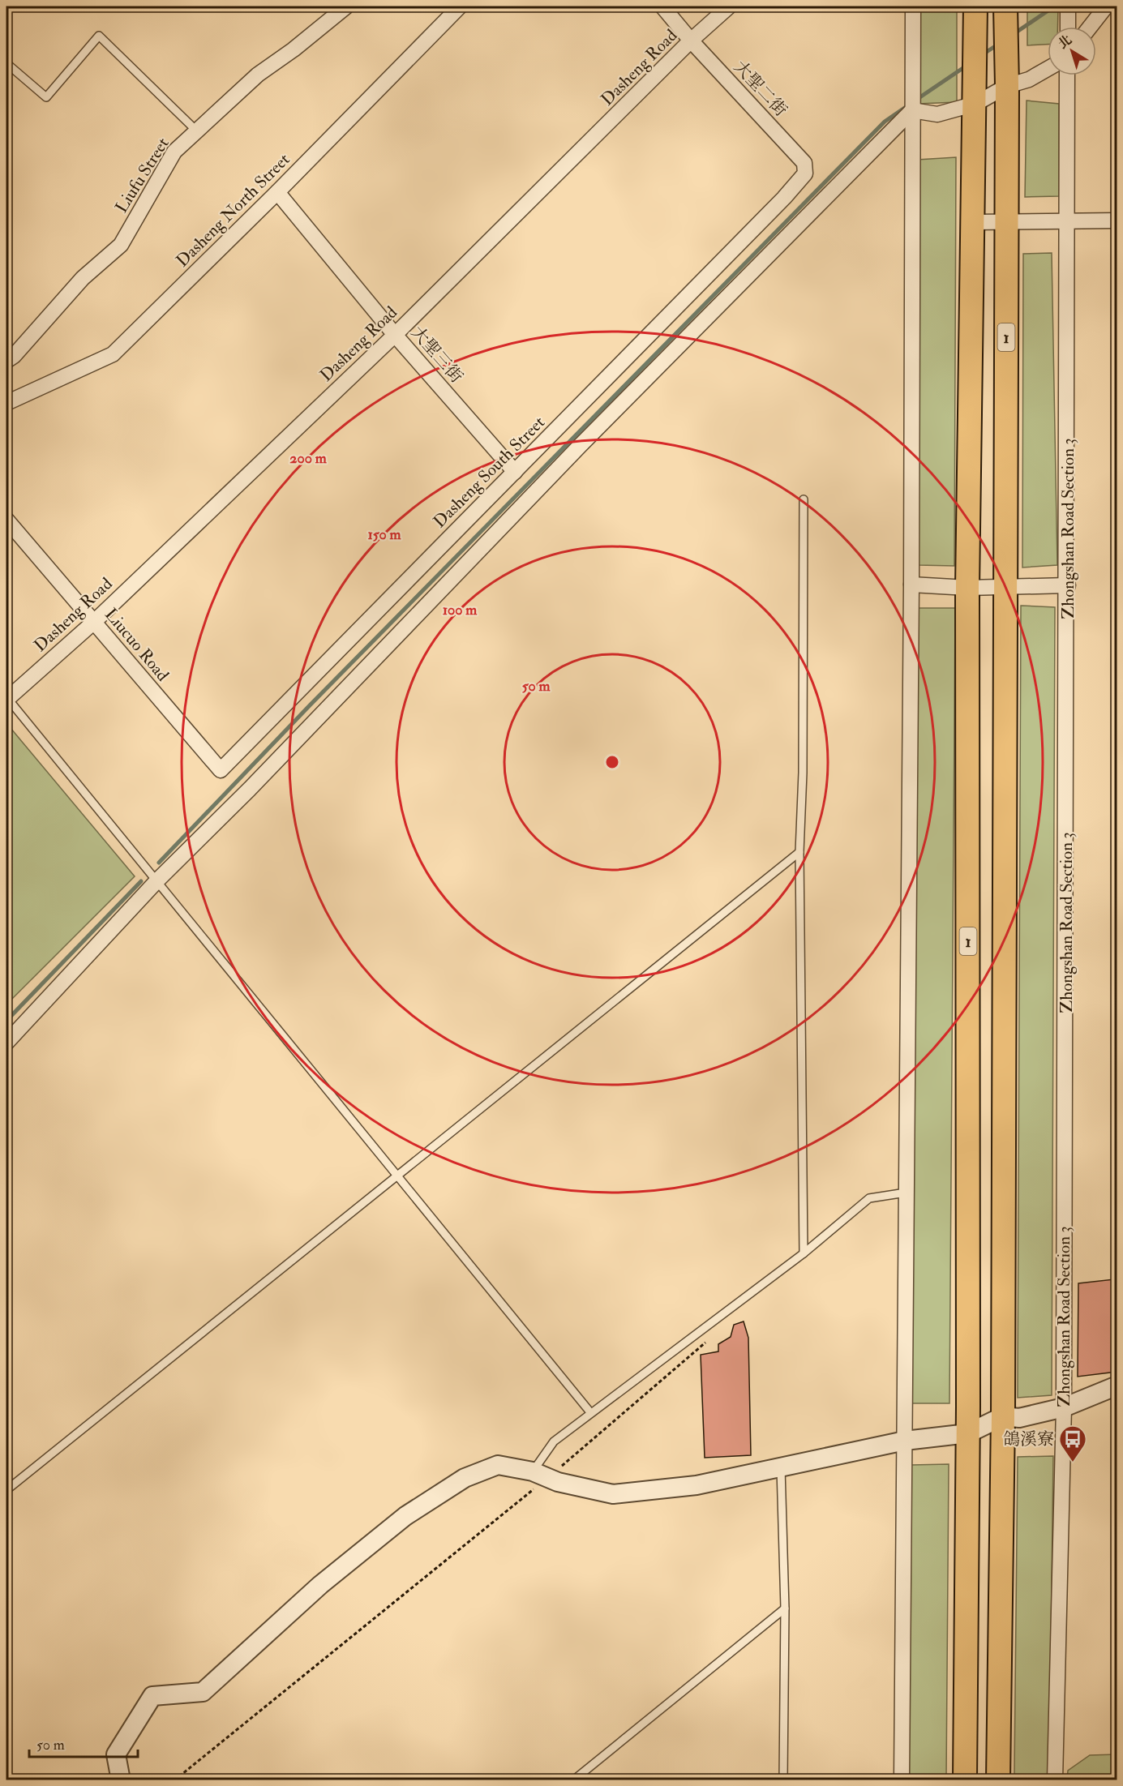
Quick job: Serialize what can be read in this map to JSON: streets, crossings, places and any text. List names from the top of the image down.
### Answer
{
  "streets": {
    "main road": ["1"],
    "street": [
      "Dasheng Road",
      "大聖二街",
      "Liufu Street",
      "Dasheng North Street",
      "大聖三街",
      "Dasheng South Street",
      "Zhongshan Road Section 3",
      "Liucuo Road"
    ]
  },
  "crossings": [
    ["Dasheng Road", "大聖二街"],
    ["Dasheng Road", "大聖三街"],
    ["Dasheng Road", "Liucuo Road"],
    ["大聖二街", "Dasheng South Street"],
    ["Dasheng North Street", "大聖三街"],
    ["大聖三街", "Dasheng South Street"],
    ["Dasheng South Street", "Liucuo Road"]
  ],
  "places": {
    "bus stop": ["鴿溪寮"]
  },
  "scale_bar": "50 m",
  "north": "top left",
  "rings": [
    "200 m",
    "150 m",
    "100 m",
    "50 m"
  ]
}
